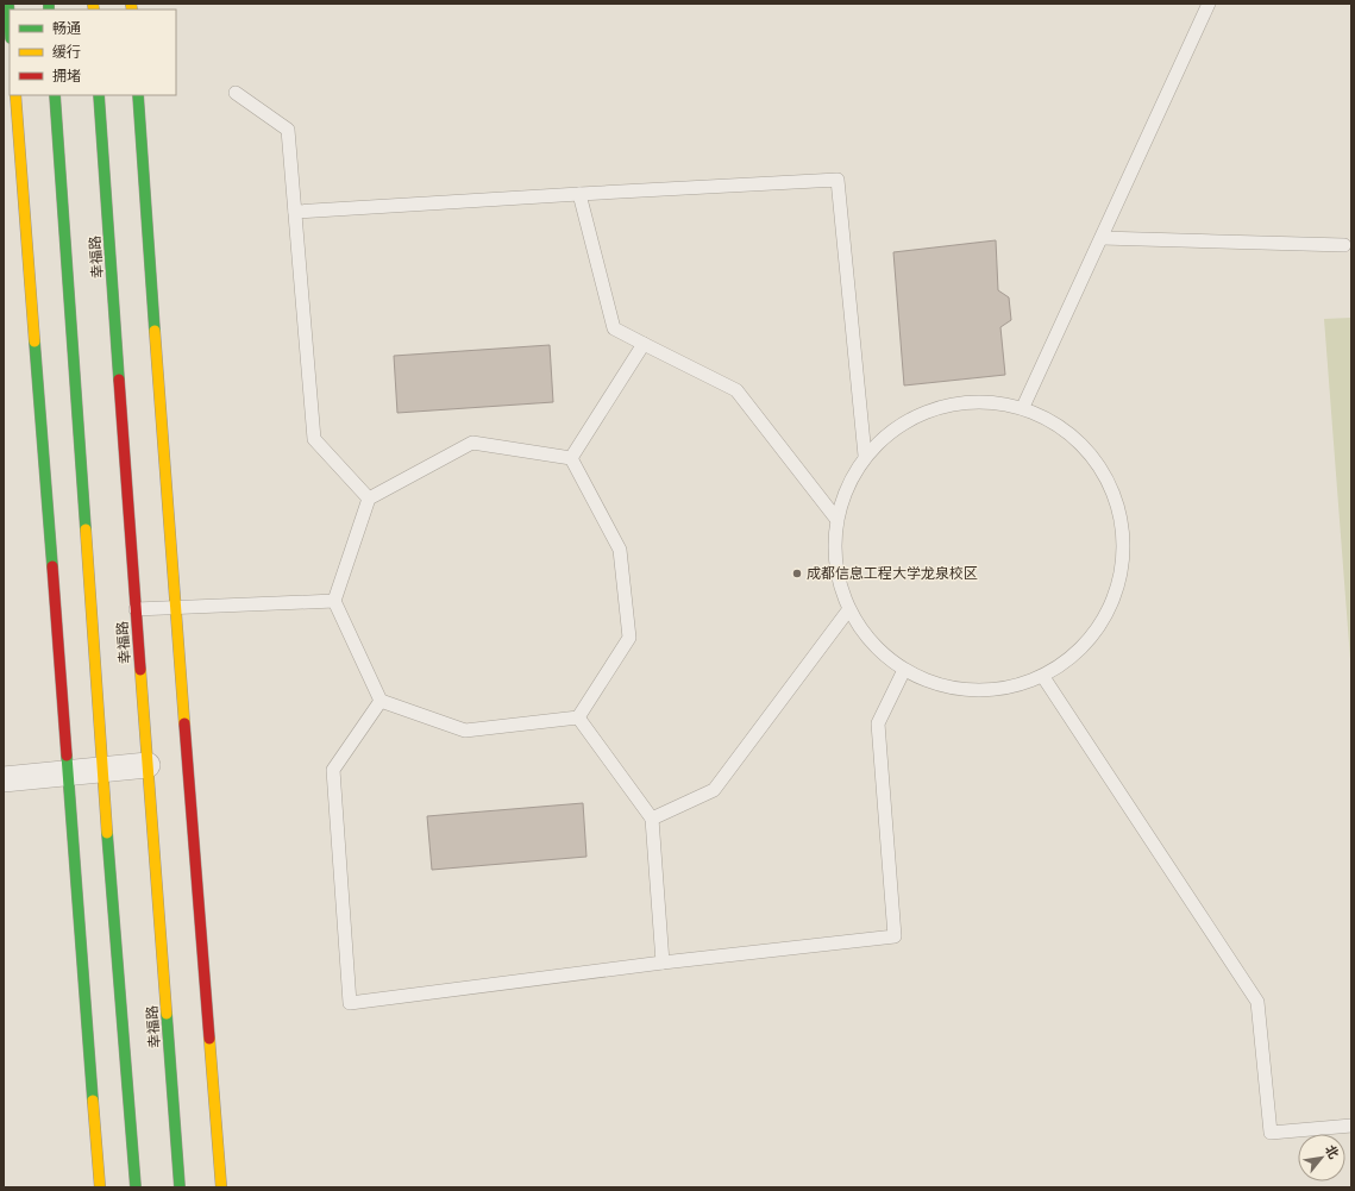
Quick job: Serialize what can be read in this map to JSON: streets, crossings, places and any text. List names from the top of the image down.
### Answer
{
  "streets": {
    "street": ["幸福路"]
  },
  "places": ["成都信息工程大学龙泉校区"],
  "legend": ["畅通", "缓行", "拥堵"],
  "north": "top right"
}
